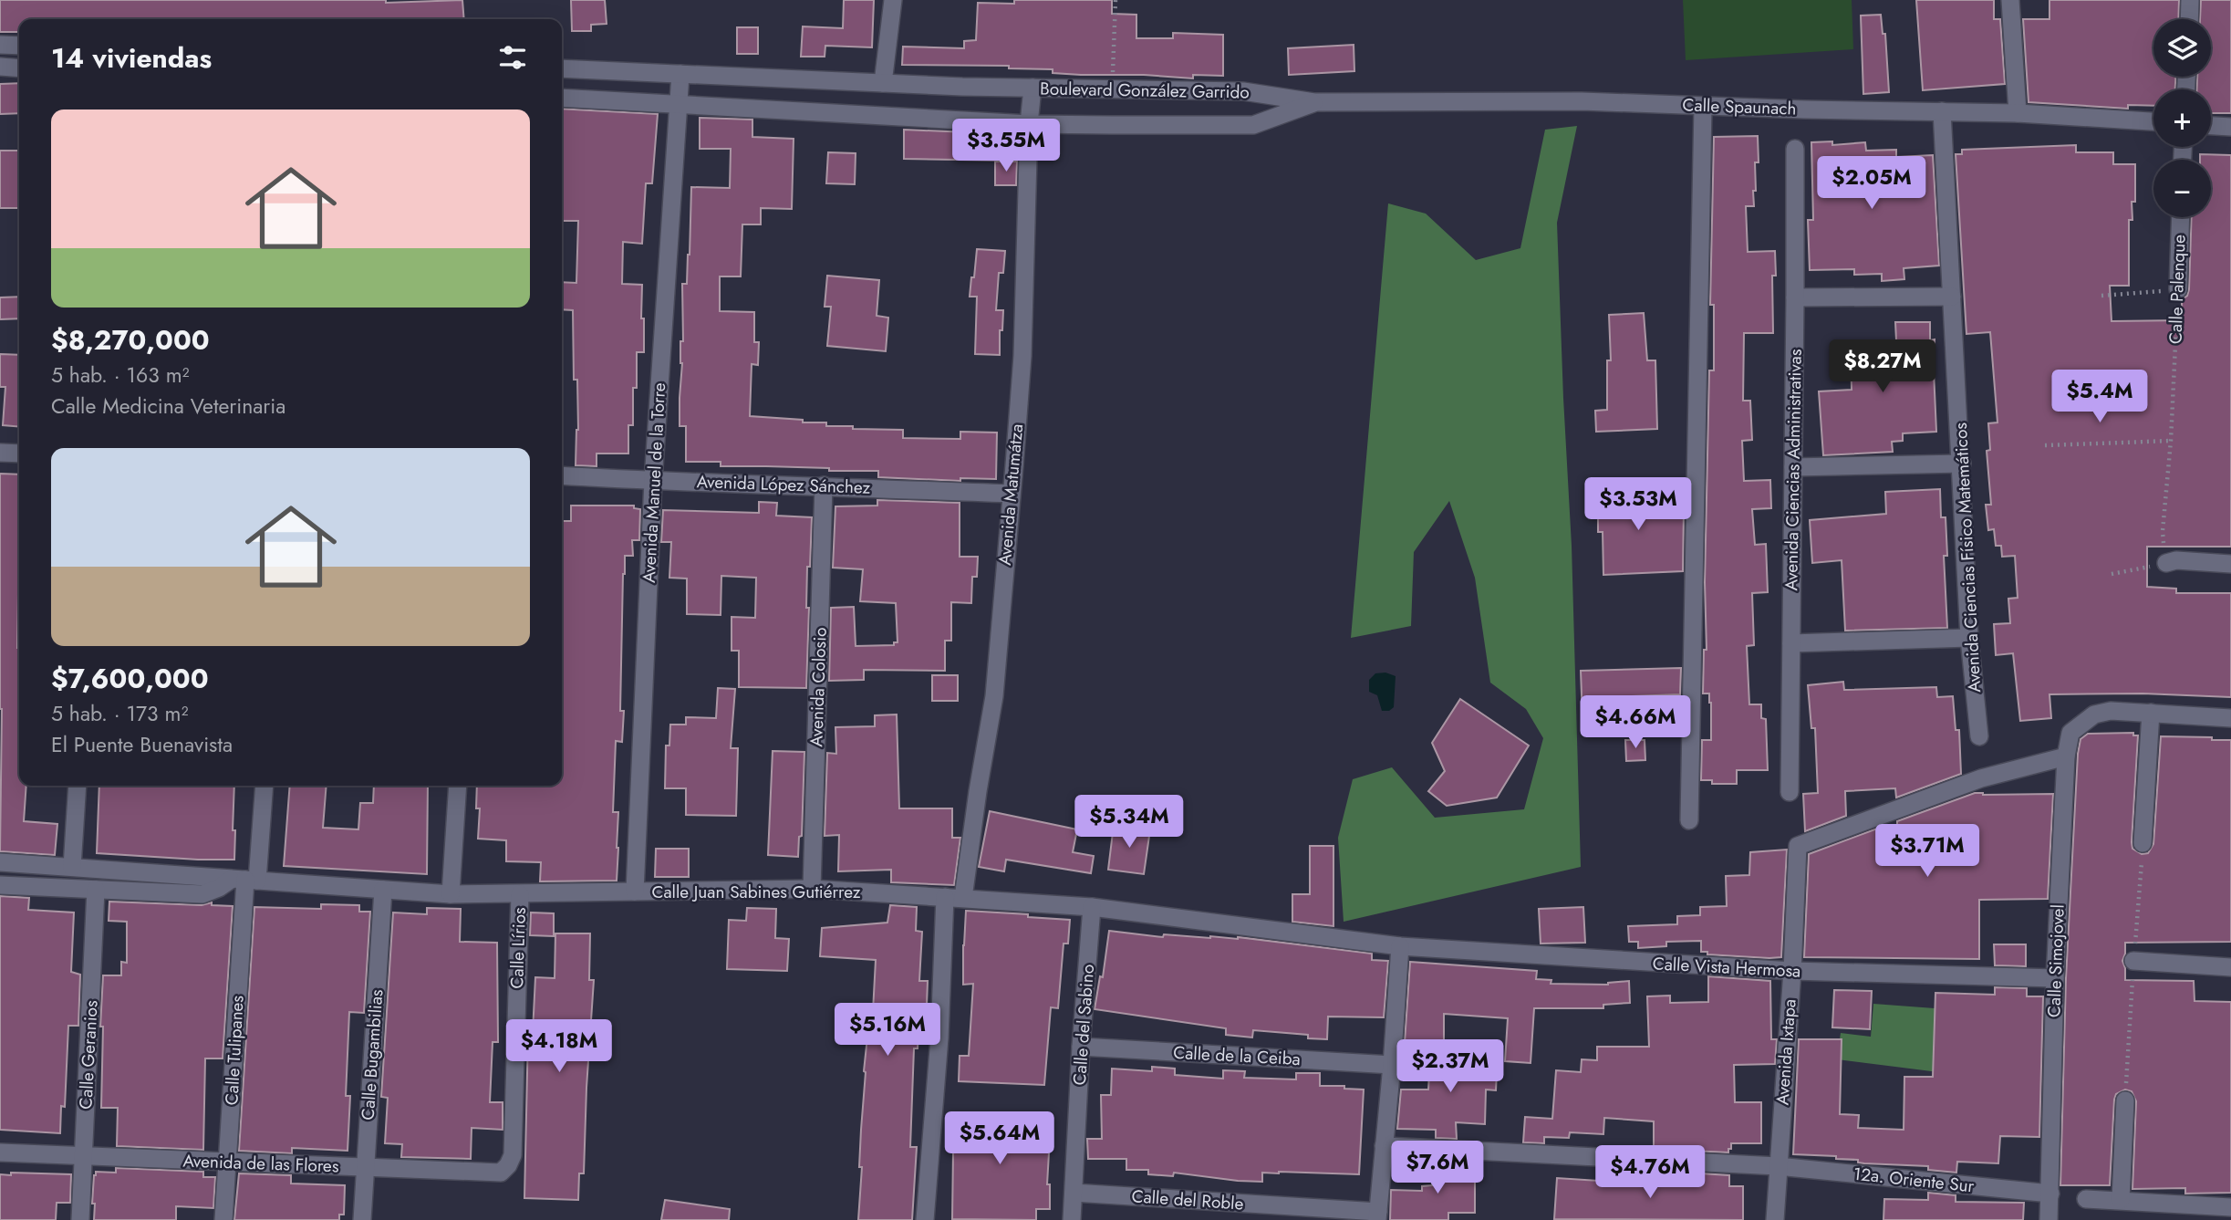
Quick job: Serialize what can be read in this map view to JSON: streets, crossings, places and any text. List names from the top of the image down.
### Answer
{
  "streets": {
    "street": [
      "Boulevard González Garrido",
      "Calle Spaunach",
      "Calle Palenque",
      "Avenida Ciencias Administrativas",
      "Avenida Manuel de la Torre",
      "Avenida López Sánchez",
      "Avenida Matumátza",
      "Avenida Ciencias Físico Matemáticos",
      "Avenida Colosio",
      "Calle Juan Sabines Gutiérrez",
      "Calle Lírios",
      "Calle Simojovel",
      "Calle Vista Hermosa",
      "Calle del Sabino",
      "Calle Tulipanes",
      "Avenida Ixtapa",
      "Calle Geranios",
      "Calle Bugambilias",
      "Calle de la Ceiba",
      "Avenida de las Flores",
      "12a. Oriente Sur",
      "Calle del Roble"
    ]
  },
  "crossings": [
    ["Boulevard González Garrido", "Calle Spaunach"],
    ["Boulevard González Garrido", "Avenida Manuel de la Torre"],
    ["Boulevard González Garrido", "Avenida Matumátza"],
    ["Calle Spaunach", "Avenida Ciencias Físico Matemáticos"],
    ["Avenida Manuel de la Torre", "Avenida López Sánchez"],
    ["Avenida Manuel de la Torre", "Calle Juan Sabines Gutiérrez"],
    ["Avenida López Sánchez", "Avenida Matumátza"],
    ["Avenida López Sánchez", "Avenida Colosio"],
    ["Avenida Matumátza", "Calle Juan Sabines Gutiérrez"],
    ["Avenida Colosio", "Calle Juan Sabines Gutiérrez"],
    ["Calle Juan Sabines Gutiérrez", "Calle Lírios"],
    ["Calle Juan Sabines Gutiérrez", "Calle Vista Hermosa"],
    ["Calle Juan Sabines Gutiérrez", "Calle del Sabino"],
    ["Calle Juan Sabines Gutiérrez", "Calle Tulipanes"],
    ["Calle Juan Sabines Gutiérrez", "Calle Bugambilias"],
    ["Calle Lírios", "Avenida de las Flores"],
    ["Calle Simojovel", "Calle Vista Hermosa"],
    ["Calle Simojovel", "Avenida Ixtapa"],
    ["Calle Simojovel", "12a. Oriente Sur"],
    ["Calle Vista Hermosa", "Avenida Ixtapa"],
    ["Calle del Sabino", "Calle de la Ceiba"],
    ["Calle del Sabino", "Calle del Roble"],
    ["Calle Tulipanes", "Avenida de las Flores"],
    ["Avenida Ixtapa", "12a. Oriente Sur"],
    ["Calle Geranios", "Avenida de las Flores"],
    ["Calle Bugambilias", "Avenida de las Flores"]
  ],
  "page": {
    "map_buttons": ["+", "−"],
    "heading": "14 viviendas",
    "list": [
      {
        "name": "$8,270,000",
        "note": "5 hab. · 163 m² · Calle Medicina Veterinaria"
      },
      {
        "name": "$7,600,000",
        "note": "5 hab. · 173 m² · El Puente Buenavista"
      }
    ],
    "price": [
      "$3.55M",
      "$2.05M",
      "$8.27M",
      "$5.4M",
      "$3.53M",
      "$4.66M",
      "$5.34M",
      "$3.71M",
      "$5.16M",
      "$4.18M",
      "$2.37M",
      "$5.64M",
      "$7.6M",
      "$4.76M"
    ]
  }
}
